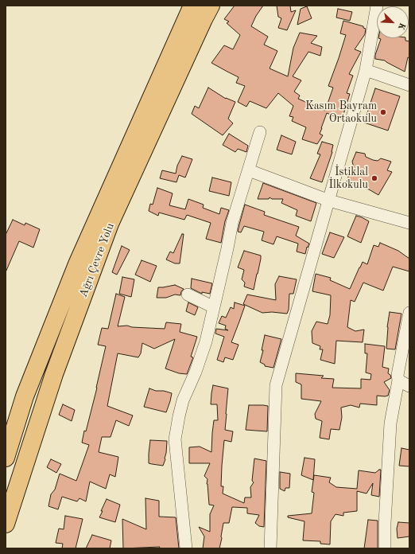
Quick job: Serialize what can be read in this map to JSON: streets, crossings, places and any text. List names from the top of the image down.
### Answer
{
  "streets": {
    "highway": ["Ağrı Çevre Yolu"]
  },
  "places": ["Kasım Bayram Ortaokulu", "İstiklal İlkokulu"],
  "north": "bottom right"
}
